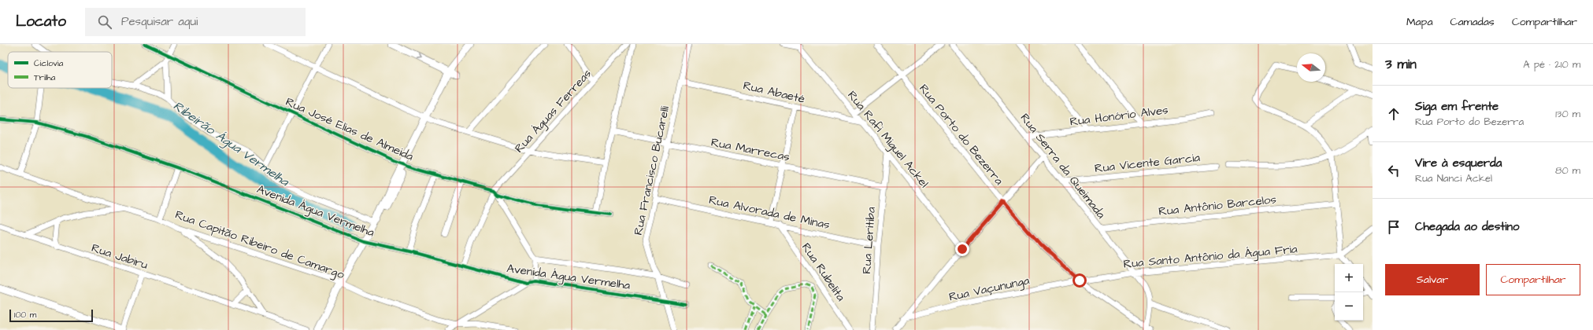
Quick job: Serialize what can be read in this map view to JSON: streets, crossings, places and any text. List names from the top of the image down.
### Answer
{
  "streets": {
    "street": [
      "Rua Abaeté",
      "Rua Águas Ferreas",
      "Rua Honório Alves",
      "Rua José Elias de Almeida",
      "Rua Porto do Bezerra",
      "Rua Rafi Miguel Ackel",
      "Rua Marrecas",
      "Rua Vicente Garcia",
      "Rua Serra da Queimada",
      "Rua Francisco Bucarelli",
      "Rua Antônio Barcelos",
      "Avenida Água Vermelha",
      "Rua Alvorada de Minas",
      "Rua Leritiba",
      "Rua Capitão Ribeiro de Camargo",
      "Rua Jabiru",
      "Rua Santo Antônio da Água Fria",
      "Rua Rubelita",
      "Rua Vaçununga"
    ]
  },
  "crossings": [
    ["Rua Abaeté", "Rua Rafi Miguel Ackel"],
    ["Rua Abaeté", "Rua Francisco Bucarelli"],
    ["Rua Águas Ferreas", "Rua José Elias de Almeida"],
    ["Rua Águas Ferreas", "Avenida Água Vermelha"],
    ["Rua Honório Alves", "Rua Serra da Queimada"],
    ["Rua Porto do Bezerra", "Rua Santo Antônio da Água Fria"],
    ["Rua Porto do Bezerra", "Rua Vaçununga"],
    ["Rua Rafi Miguel Ackel", "Rua Leritiba"],
    ["Rua Marrecas", "Rua Francisco Bucarelli"],
    ["Rua Marrecas", "Rua Leritiba"],
    ["Rua Vicente Garcia", "Rua Serra da Queimada"],
    ["Rua Serra da Queimada", "Rua Antônio Barcelos"],
    ["Rua Serra da Queimada", "Rua Santo Antônio da Água Fria"],
    ["Rua Francisco Bucarelli", "Avenida Água Vermelha"],
    ["Rua Francisco Bucarelli", "Rua Alvorada de Minas"],
    ["Rua Alvorada de Minas", "Rua Leritiba"],
    ["Rua Alvorada de Minas", "Rua Rubelita"],
    ["Rua Santo Antônio da Água Fria", "Rua Vaçununga"]
  ],
  "water": ["Ribeirão Água Vermelha"],
  "legend": ["Ciclovia", "Trilha"],
  "scale_bar": "100 m",
  "north": "left",
  "page": {
    "header": "Locato",
    "search": "Pesquisar aqui",
    "nav": ["Mapa", "Camadas", "Compartilhar"],
    "heading": ["3 min", "A pé · 210 m"],
    "list": [
      ["Siga em frente", "Rua Porto do Bezerra", "130 m"],
      ["Vire à esquerda", "Rua Nanci Ackel", "80 m"],
      "Chegada ao destino"
    ],
    "buttons": ["Salvar", "Compartilhar"],
    "map_buttons": ["+", "−"],
    "scale": "100 m"
  }
}
